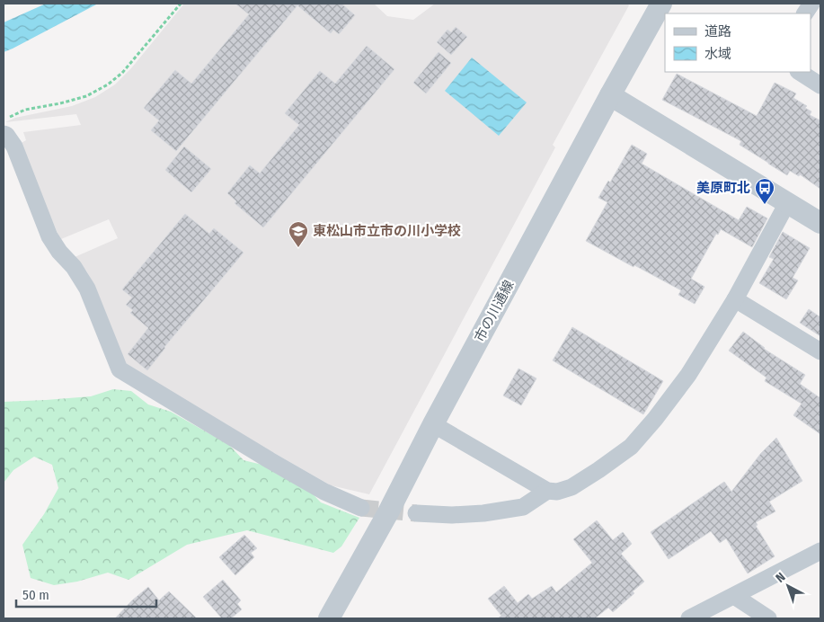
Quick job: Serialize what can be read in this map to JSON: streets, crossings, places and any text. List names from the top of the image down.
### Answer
{
  "streets": {
    "street": ["市の川通線"]
  },
  "places": {
    "bus stop": ["美原町北"],
    "school or university": ["東松山市立市の川小学校"]
  },
  "legend": ["道路", "水域"],
  "scale_bar": "50 m",
  "north": "top left"
}
